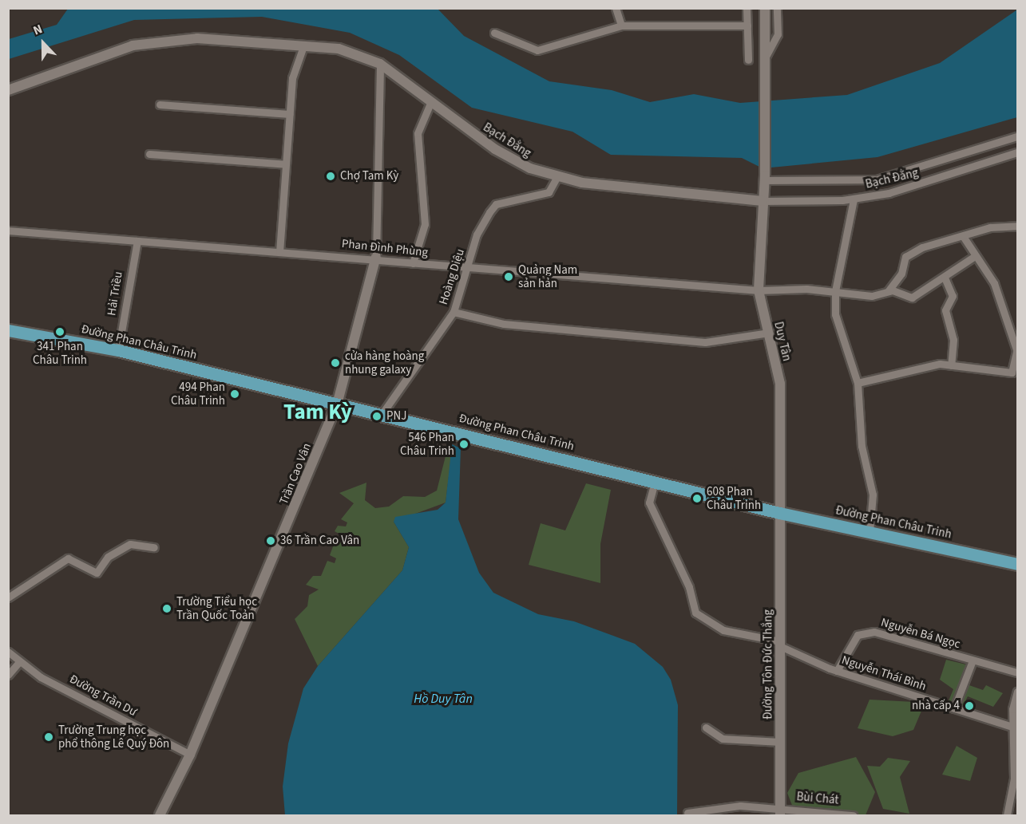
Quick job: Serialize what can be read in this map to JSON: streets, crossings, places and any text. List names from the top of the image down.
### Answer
{
  "streets": {
    "main road": ["Đường Phan Châu Trinh"],
    "street": [
      "Bạch Đằng",
      "Phan Đình Phùng",
      "Hoàng Diệu",
      "Hải Triều",
      "Duy Tân",
      "Trần Cao Vân",
      "Nguyễn Bá Ngọc",
      "Đường Tôn Đức Thắng",
      "Nguyễn Thái Bình",
      "Đường Trần Dư",
      "Bùi Chát"
    ]
  },
  "crossings": [
    ["Bạch Đằng", "Hoàng Diệu"],
    ["Bạch Đằng", "Duy Tân"],
    ["Bạch Đằng", "Trần Cao Vân"],
    ["Phan Đình Phùng", "Hoàng Diệu"],
    ["Phan Đình Phùng", "Hải Triều"],
    ["Phan Đình Phùng", "Duy Tân"],
    ["Phan Đình Phùng", "Trần Cao Vân"],
    ["Hoàng Diệu", "Đường Phan Châu Trinh"],
    ["Hải Triều", "Đường Phan Châu Trinh"],
    ["Duy Tân", "Đường Phan Châu Trinh"],
    ["Duy Tân", "Đường Tôn Đức Thắng"],
    ["Đường Phan Châu Trinh", "Trần Cao Vân"],
    ["Đường Phan Châu Trinh", "Đường Tôn Đức Thắng"],
    ["Đường Phan Châu Trinh", "Nguyễn Thái Bình"],
    ["Trần Cao Vân", "Đường Trần Dư"],
    ["Nguyễn Bá Ngọc", "Nguyễn Thái Bình"],
    ["Đường Tôn Đức Thắng", "Nguyễn Thái Bình"],
    ["Đường Tôn Đức Thắng", "Bùi Chát"]
  ],
  "districts": ["Tam Kỳ"],
  "water": ["Hồ Duy Tân"],
  "places": [
    "Chợ Tam Kỳ",
    "Quảng Nam sản hản",
    "341 Phan Châu Trinh",
    "cửa hàng hoàng nhung galaxy",
    "494 Phan Châu Trinh",
    "PNJ",
    "546 Phan Châu Trinh",
    "608 Phan Châu Trinh",
    "36 Trần Cao Vân",
    "Trường Tiểu học Trần Quốc Toản",
    "nhà cấp 4",
    "Trường Trung học phổ thông Lê Quý Đôn"
  ],
  "north": "top"
}
